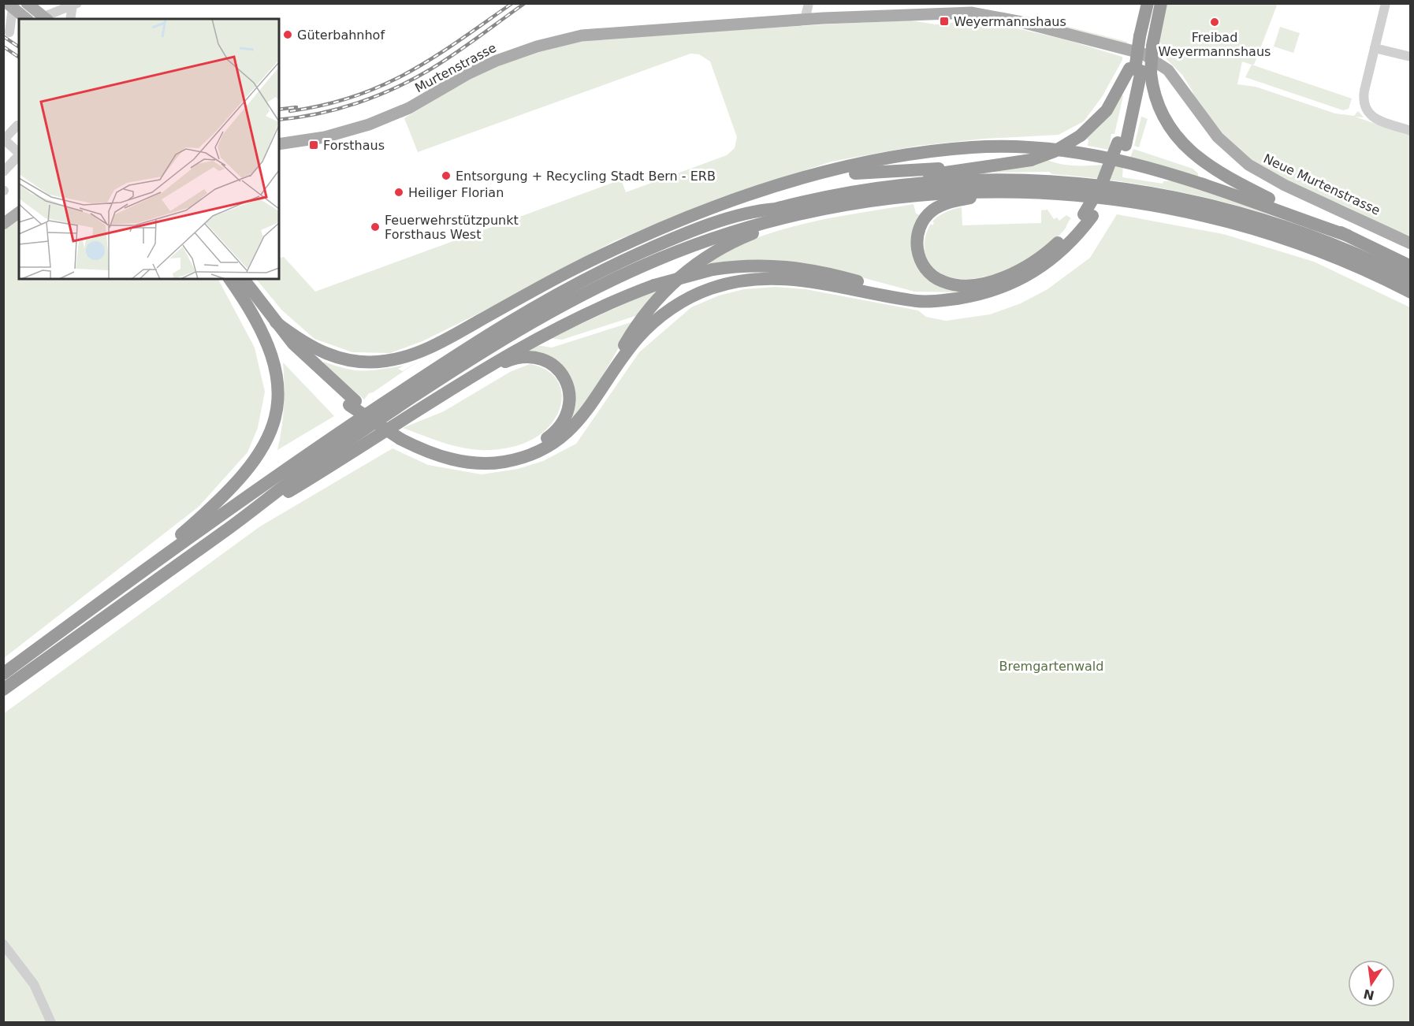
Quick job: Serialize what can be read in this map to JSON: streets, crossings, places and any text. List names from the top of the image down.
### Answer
{
  "streets": {
    "main road": ["Murtenstrasse", "Neue Murtenstrasse"]
  },
  "crossings": [
    ["Murtenstrasse", "Neue Murtenstrasse"]
  ],
  "parks": ["Bremgartenwald"],
  "places": {
    "transit": ["Weyermannshaus", "Forsthaus"],
    "other": [
      "Freibad Weyermannshaus",
      "Güterbahnhof",
      "Entsorgung + Recycling Stadt Bern - ERB",
      "Heiliger Florian",
      "Feuerwehrstützpunkt Forsthaus West"
    ]
  },
  "north": "bottom"
}
